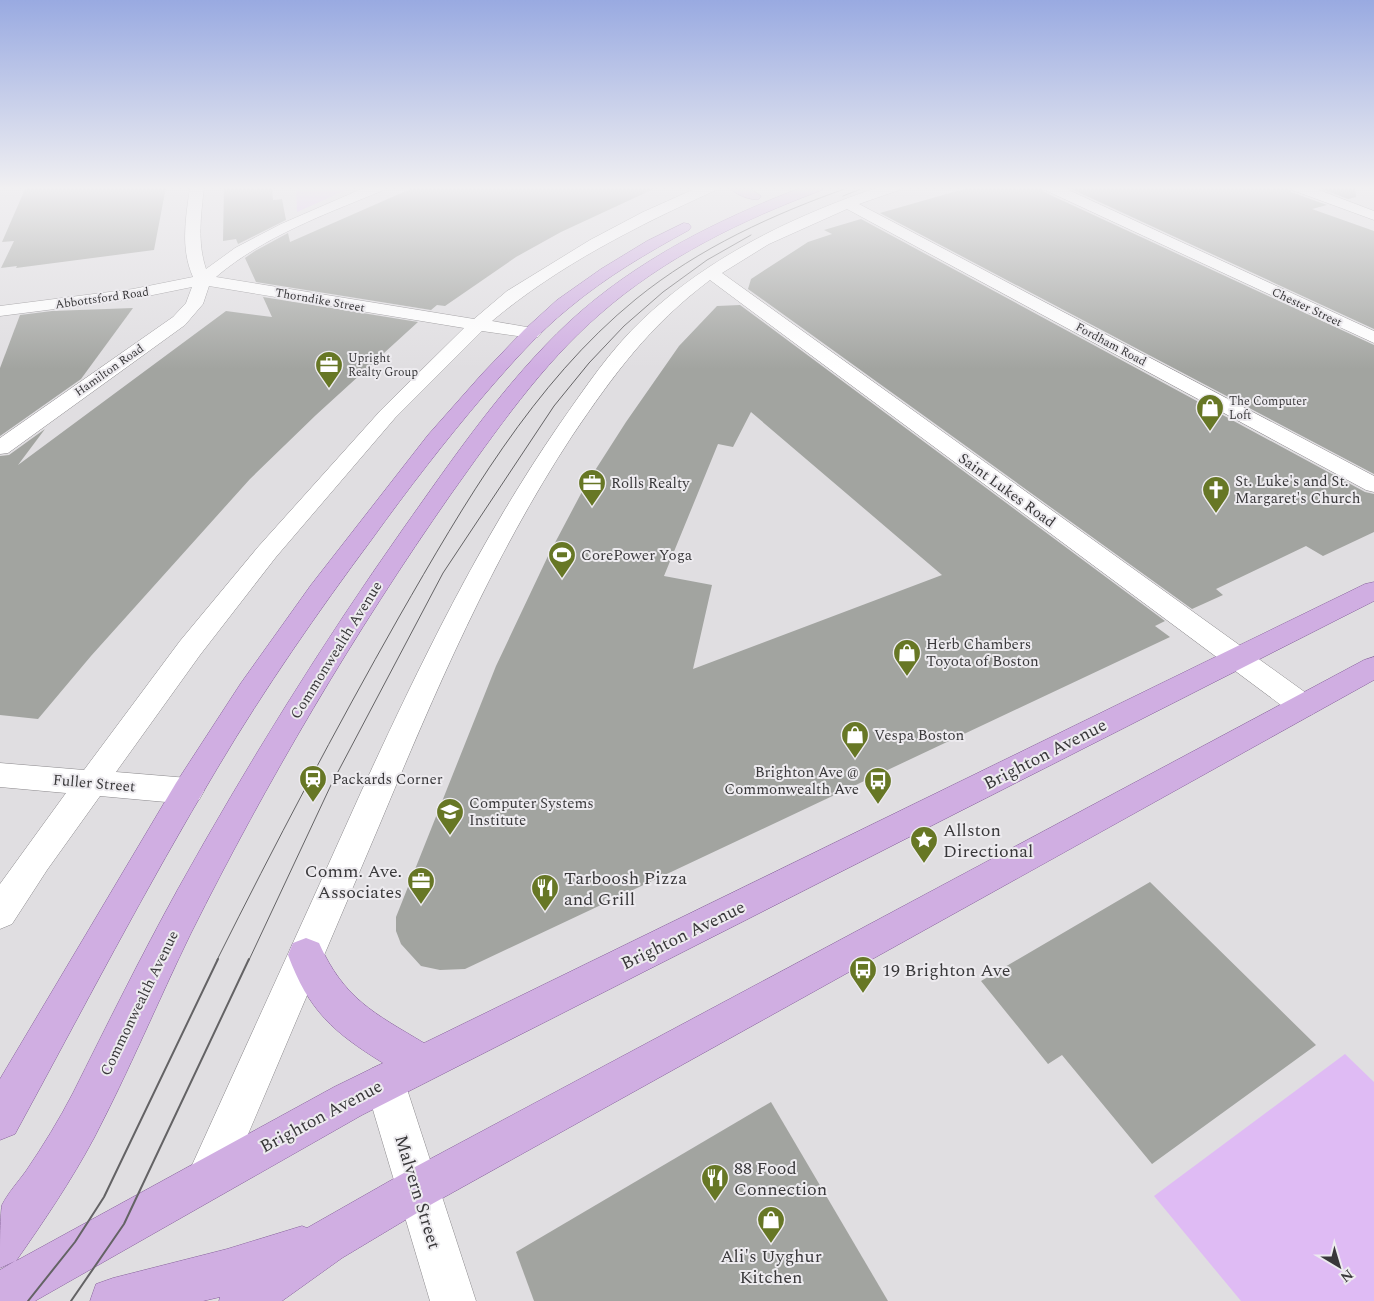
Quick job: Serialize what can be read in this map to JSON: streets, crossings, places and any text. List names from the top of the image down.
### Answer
{
  "streets": {
    "main road": ["Commonwealth Avenue", "Brighton Avenue"],
    "street": [
      "Abbottsford Road",
      "Thorndike Street",
      "Chester Street",
      "Fordham Road",
      "Hamilton Road",
      "Saint Lukes Road",
      "Fuller Street",
      "Malvern Street"
    ]
  },
  "crossings": [
    ["Abbottsford Road", "Thorndike Street"],
    ["Abbottsford Road", "Hamilton Road"],
    ["Thorndike Street", "Hamilton Road"],
    ["Saint Lukes Road", "Brighton Avenue"],
    ["Brighton Avenue", "Malvern Street"]
  ],
  "places": {
    "office": ["Upright Realty Group", "Rolls Realty", "Comm. Ave. Associates"],
    "shop": [
      "The Computer Loft",
      "Herb Chambers Toyota of Boston",
      "Vespa Boston",
      "Ali's Uyghur Kitchen"
    ],
    "church": ["St. Luke's and St. Margaret's Church"],
    "sports": ["CorePower Yoga"],
    "station": ["Packards Corner"],
    "bus stop": ["Brighton Ave @ Commonwealth Ave", "19 Brighton Ave"],
    "school or university": ["Computer Systems Institute"],
    "place": ["Allston Directional"],
    "restaurant": ["Tarboosh Pizza and Grill", "88 Food Connection"]
  },
  "north": "bottom right"
}
